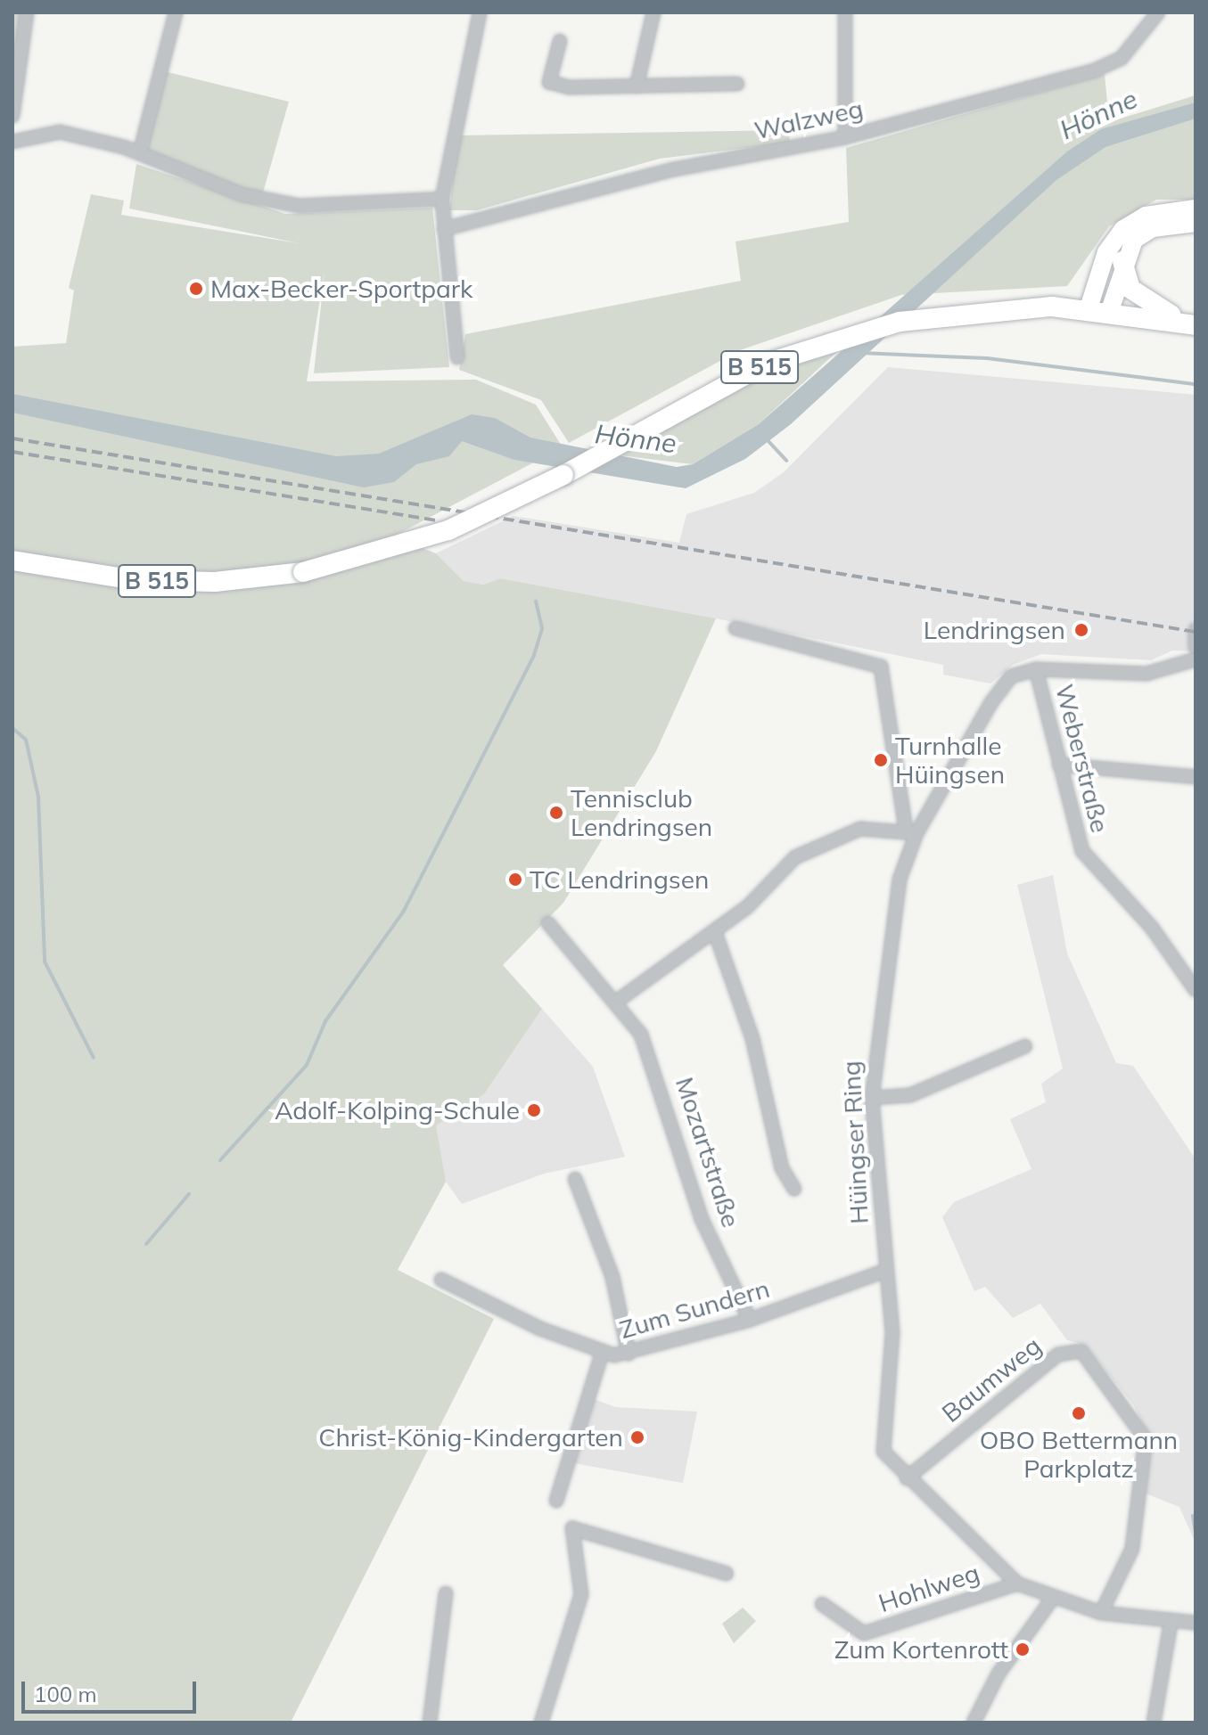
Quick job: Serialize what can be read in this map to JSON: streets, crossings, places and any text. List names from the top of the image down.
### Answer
{
  "streets": {
    "main road": ["B 515"],
    "street": [
      "Walzweg",
      "Weberstraße",
      "Hüingser Ring",
      "Mozartstraße",
      "Zum Sundern",
      "Baumweg",
      "Hohlweg"
    ]
  },
  "crossings": [
    ["Weberstraße", "Hüingser Ring"],
    ["Hüingser Ring", "Zum Sundern"],
    ["Hüingser Ring", "Baumweg"],
    ["Hüingser Ring", "Hohlweg"],
    ["Mozartstraße", "Zum Sundern"]
  ],
  "water": ["Hönne"],
  "places": [
    "Max-Becker-Sportpark",
    "Lendringsen",
    "Turnhalle Hüingsen",
    "Tennisclub Lendringsen",
    "TC Lendringsen",
    "Adolf-Kolping-Schule",
    "OBO Bettermann Parkplatz",
    "Christ-König-Kindergarten",
    "Zum Kortenrott"
  ],
  "scale_bar": "100 m"
}
